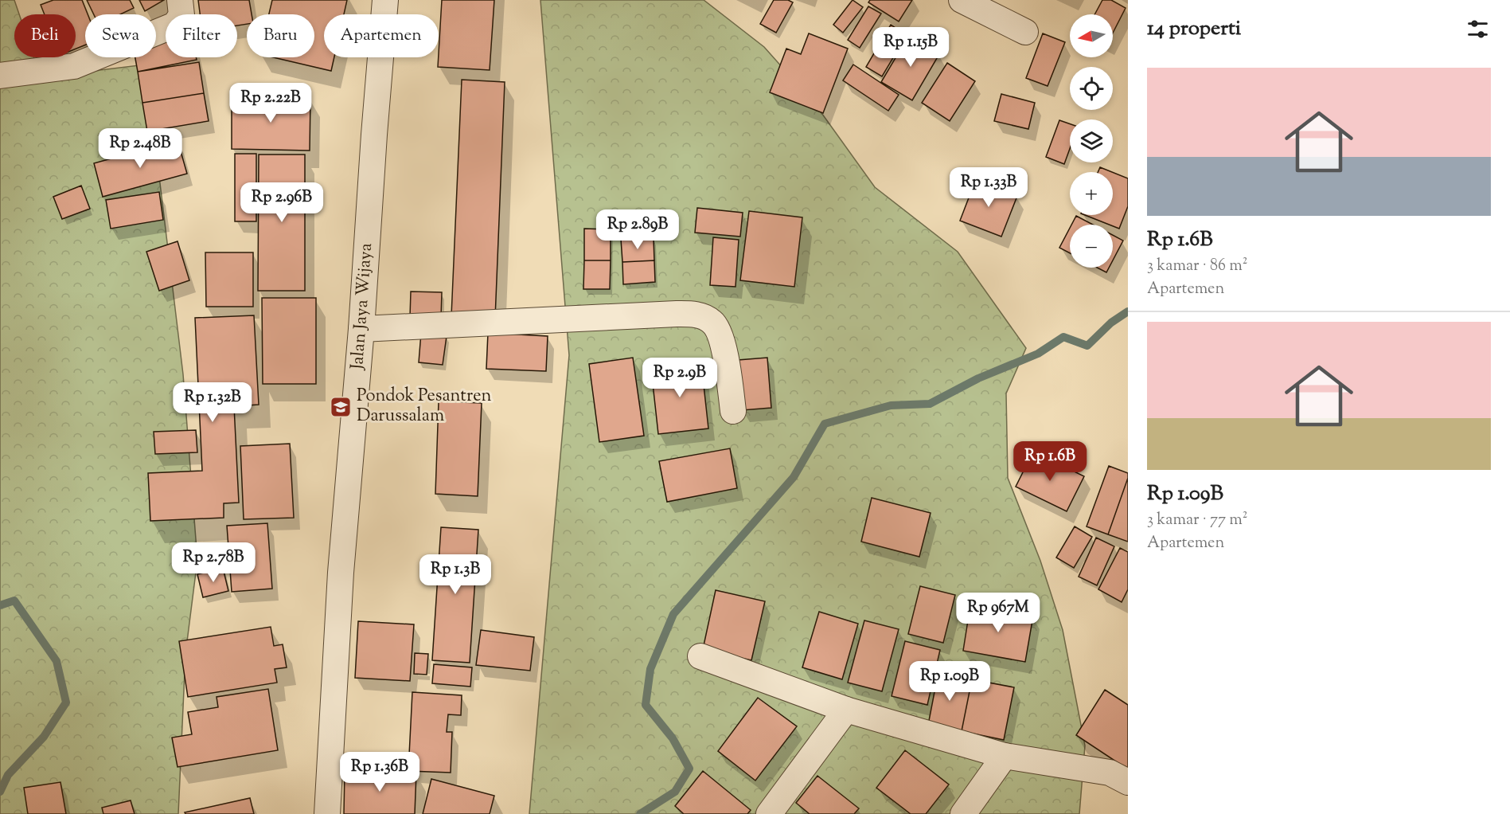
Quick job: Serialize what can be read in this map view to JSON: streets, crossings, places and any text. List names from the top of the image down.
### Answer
{
  "streets": {
    "street": ["Jalan Jaya Wijaya"]
  },
  "places": {
    "school or university": ["Pondok Pesantren Darussalam"]
  },
  "north": "left",
  "page": {
    "heading": "14 properti",
    "map_buttons": ["+", "−"],
    "chip": [
      "Beli",
      "Sewa",
      "Filter",
      "Baru",
      "Apartemen"
    ],
    "price": [
      "Rp 1.15B",
      "Rp 2.22B",
      "Rp 2.48B",
      "Rp 1.33B",
      "Rp 2.96B",
      "Rp 2.89B",
      "Rp 2.9B",
      "Rp 1.32B",
      "Rp 1.6B",
      "Rp 2.78B",
      "Rp 1.3B",
      "Rp 967M",
      "Rp 1.09B",
      "Rp 1.36B"
    ],
    "list": [
      {
        "name": "Rp 1.6B",
        "note": "3 kamar · 86 m² · Apartemen"
      },
      {
        "name": "Rp 1.09B",
        "note": "3 kamar · 77 m² · Apartemen"
      }
    ]
  }
}
